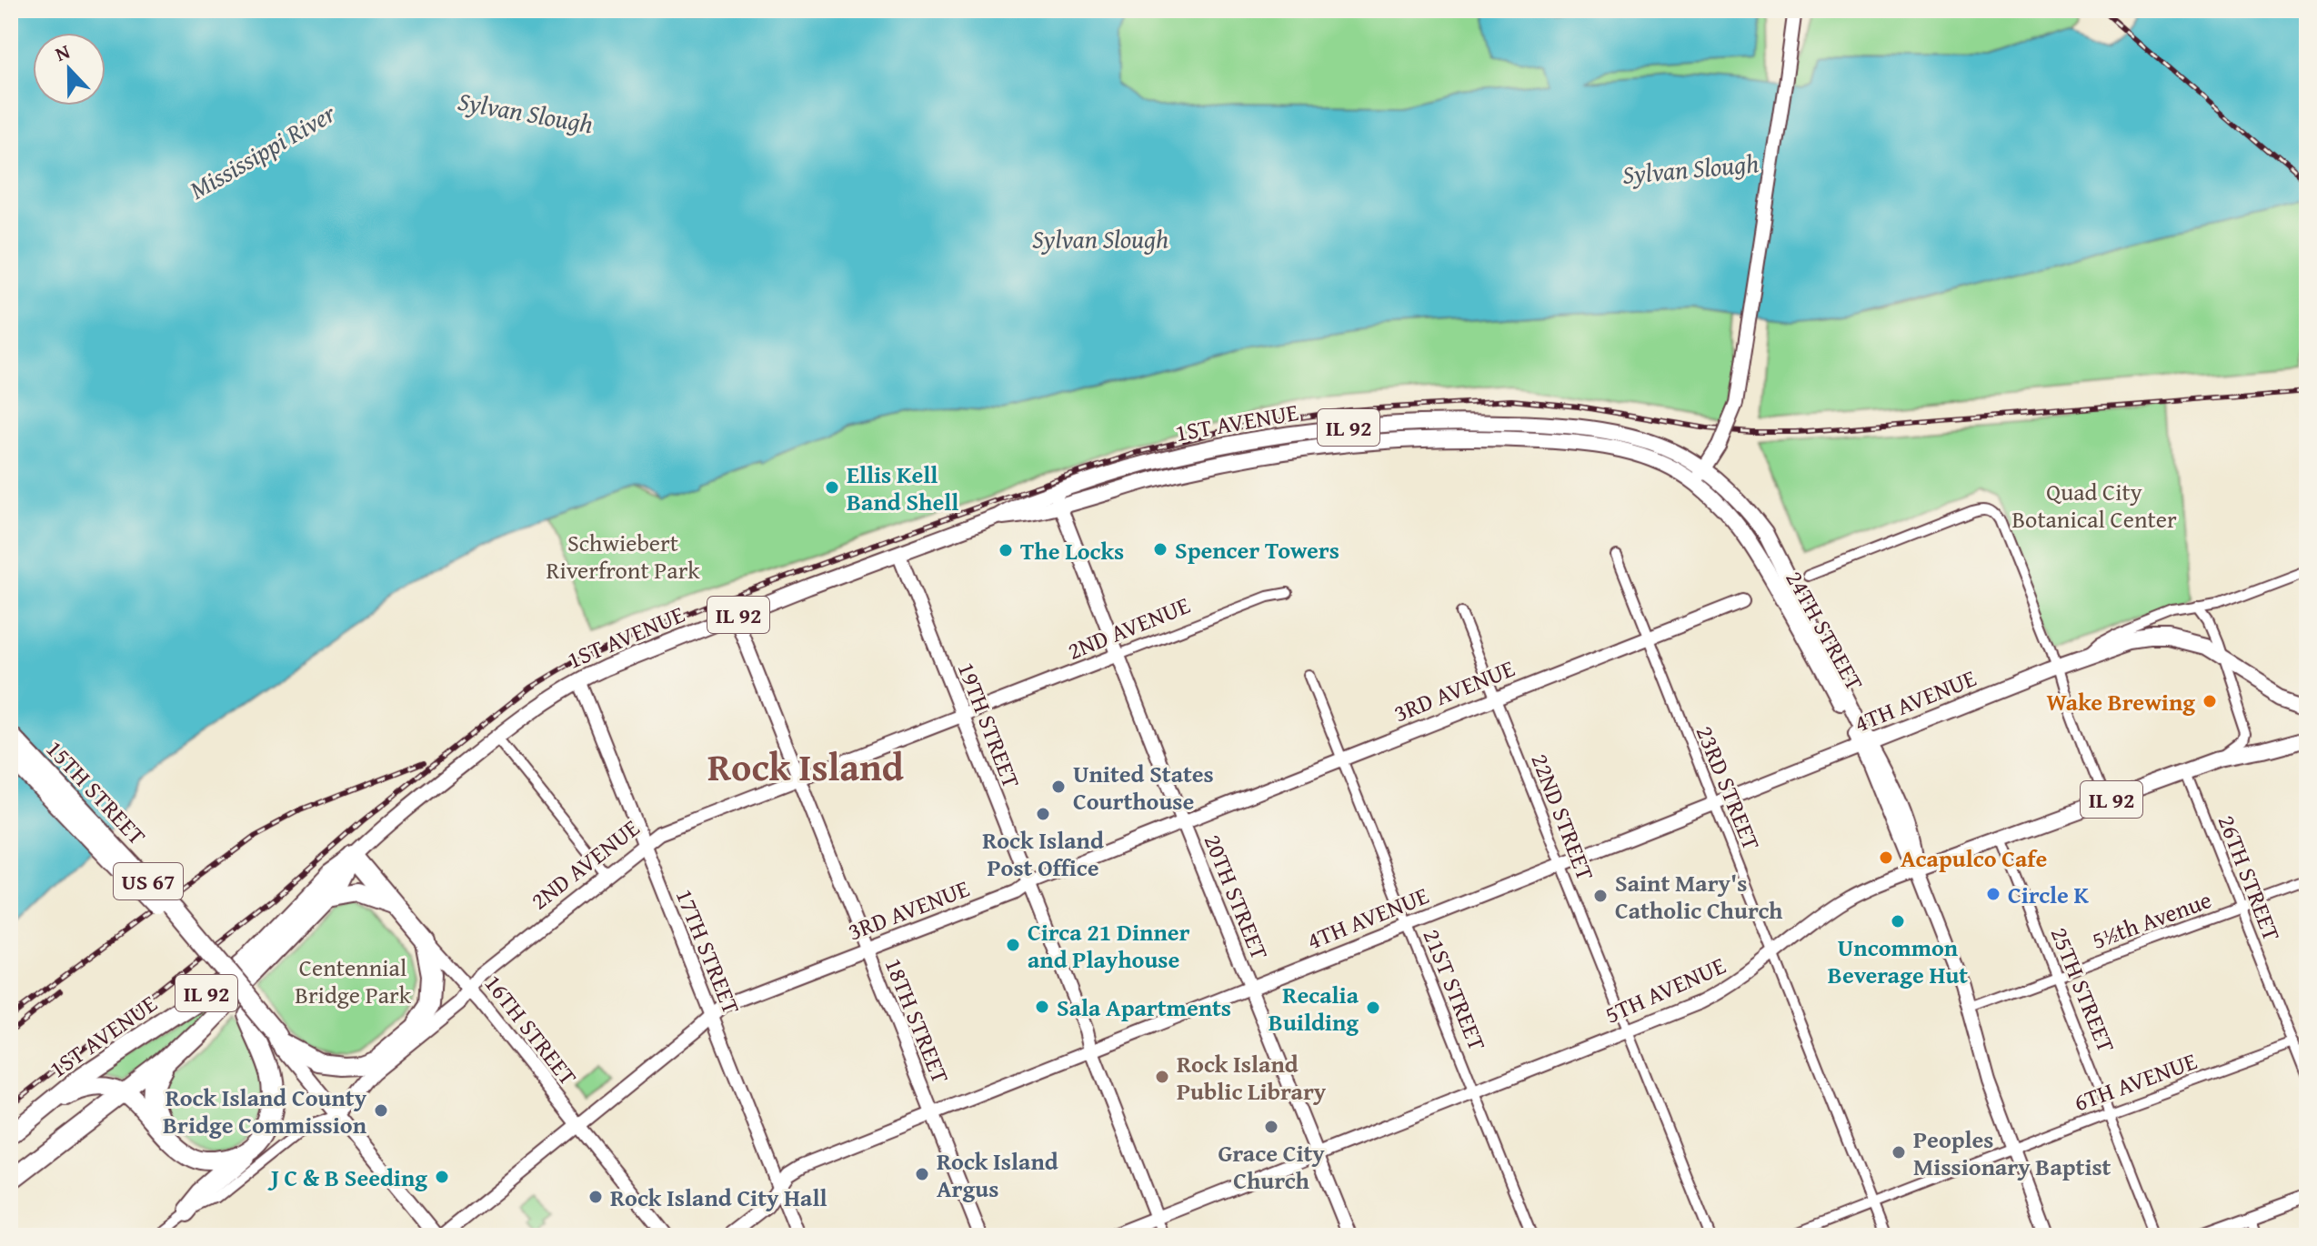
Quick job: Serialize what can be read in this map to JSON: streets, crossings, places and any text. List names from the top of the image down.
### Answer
{
  "streets": {
    "highway": [
      "1ST AVENUE",
      "IL 92",
      "15TH STREET",
      "US 67",
      "16TH STREET"
    ],
    "main road": ["24TH STREET", "4TH AVENUE", "5TH AVENUE"],
    "street": [
      "2ND AVENUE",
      "3RD AVENUE",
      "19TH STREET",
      "23RD STREET",
      "22ND STREET",
      "26TH STREET",
      "20TH STREET",
      "5½th Avenue",
      "17TH STREET",
      "21ST STREET",
      "25TH STREET",
      "18TH STREET",
      "6TH AVENUE"
    ]
  },
  "crossings": [
    ["1ST AVENUE", "IL 92"],
    ["1ST AVENUE", "24TH STREET"],
    ["1ST AVENUE", "19TH STREET"],
    ["1ST AVENUE", "20TH STREET"],
    ["1ST AVENUE", "17TH STREET"],
    ["1ST AVENUE", "18TH STREET"],
    ["1ST AVENUE", "16TH STREET"],
    ["2ND AVENUE", "19TH STREET"],
    ["2ND AVENUE", "15TH STREET"],
    ["2ND AVENUE", "20TH STREET"],
    ["2ND AVENUE", "17TH STREET"],
    ["2ND AVENUE", "18TH STREET"],
    ["2ND AVENUE", "16TH STREET"],
    ["24TH STREET", "4TH AVENUE"],
    ["24TH STREET", "5½th Avenue"],
    ["24TH STREET", "5TH AVENUE"],
    ["24TH STREET", "6TH AVENUE"],
    ["3RD AVENUE", "19TH STREET"],
    ["3RD AVENUE", "23RD STREET"],
    ["3RD AVENUE", "15TH STREET"],
    ["3RD AVENUE", "22ND STREET"],
    ["3RD AVENUE", "20TH STREET"],
    ["3RD AVENUE", "17TH STREET"],
    ["3RD AVENUE", "21ST STREET"],
    ["3RD AVENUE", "18TH STREET"],
    ["3RD AVENUE", "16TH STREET"],
    ["4TH AVENUE", "19TH STREET"],
    ["4TH AVENUE", "23RD STREET"],
    ["4TH AVENUE", "22ND STREET"],
    ["4TH AVENUE", "20TH STREET"],
    ["4TH AVENUE", "17TH STREET"],
    ["4TH AVENUE", "21ST STREET"],
    ["4TH AVENUE", "18TH STREET"],
    ["19TH STREET", "5TH AVENUE"],
    ["23RD STREET", "5TH AVENUE"],
    ["23RD STREET", "6TH AVENUE"],
    ["22ND STREET", "5TH AVENUE"],
    ["26TH STREET", "5½th Avenue"],
    ["26TH STREET", "5TH AVENUE"],
    ["26TH STREET", "6TH AVENUE"],
    ["20TH STREET", "5TH AVENUE"],
    ["5½th Avenue", "25TH STREET"],
    ["21ST STREET", "5TH AVENUE"],
    ["5TH AVENUE", "25TH STREET"],
    ["25TH STREET", "6TH AVENUE"]
  ],
  "districts": ["Rock Island"],
  "water": ["Sylvan Slough", "Mississippi River"],
  "parks": ["Quad City Botanical Center", "Schwiebert Riverfront Park", "Centennial Bridge Park"],
  "places": [
    "Ellis Kell Band Shell",
    "Spencer Towers",
    "The Locks",
    "Wake Brewing",
    "United States Courthouse",
    "Rock Island Post Office",
    "Acapulco Cafe",
    "Circle K",
    "Saint Mary's Catholic Church",
    "Uncommon Beverage Hut",
    "Circa 21 Dinner and Playhouse",
    "Sala Apartments",
    "Recalia Building",
    "Rock Island Public Library",
    "Rock Island County Bridge Commission",
    "Grace City Church",
    "Peoples Missionary Baptist",
    "Rock Island Argus",
    "J C & B Seeding",
    "Rock Island City Hall"
  ],
  "north": "top"
}
